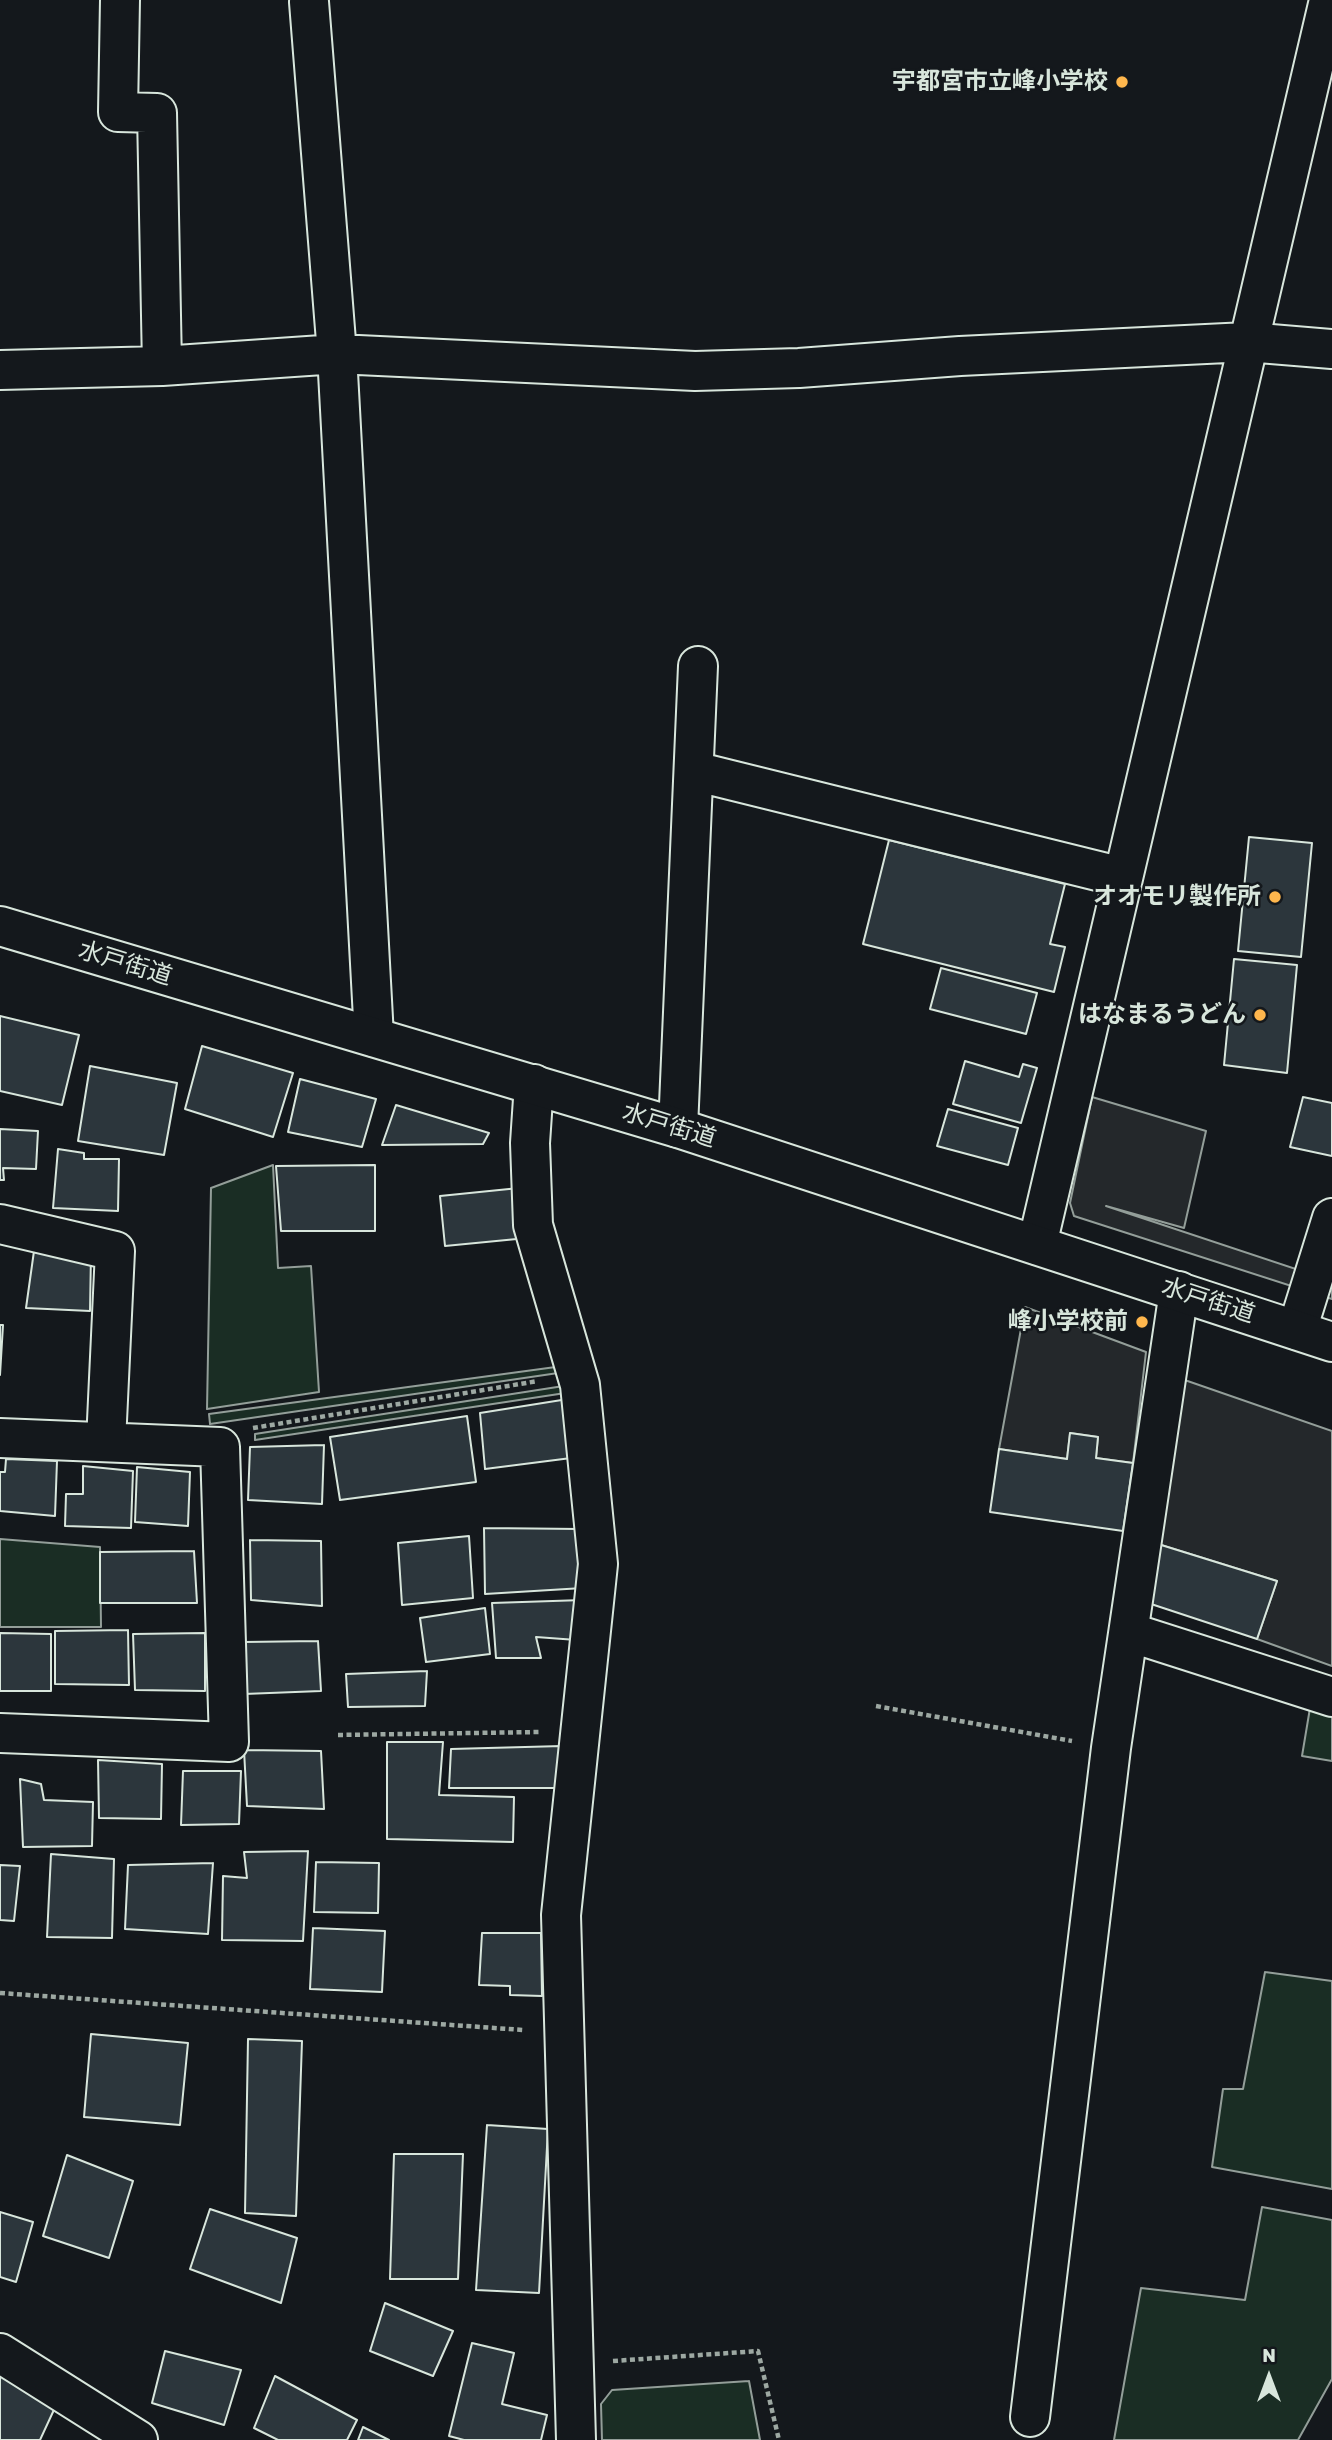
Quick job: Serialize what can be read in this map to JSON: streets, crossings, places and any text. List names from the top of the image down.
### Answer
{
  "streets": {
    "main road": ["水戸街道"]
  },
  "places": [
    "宇都宮市立峰小学校",
    "オオモリ製作所",
    "はなまるうどん",
    "峰小学校前"
  ],
  "north": "top"
}
